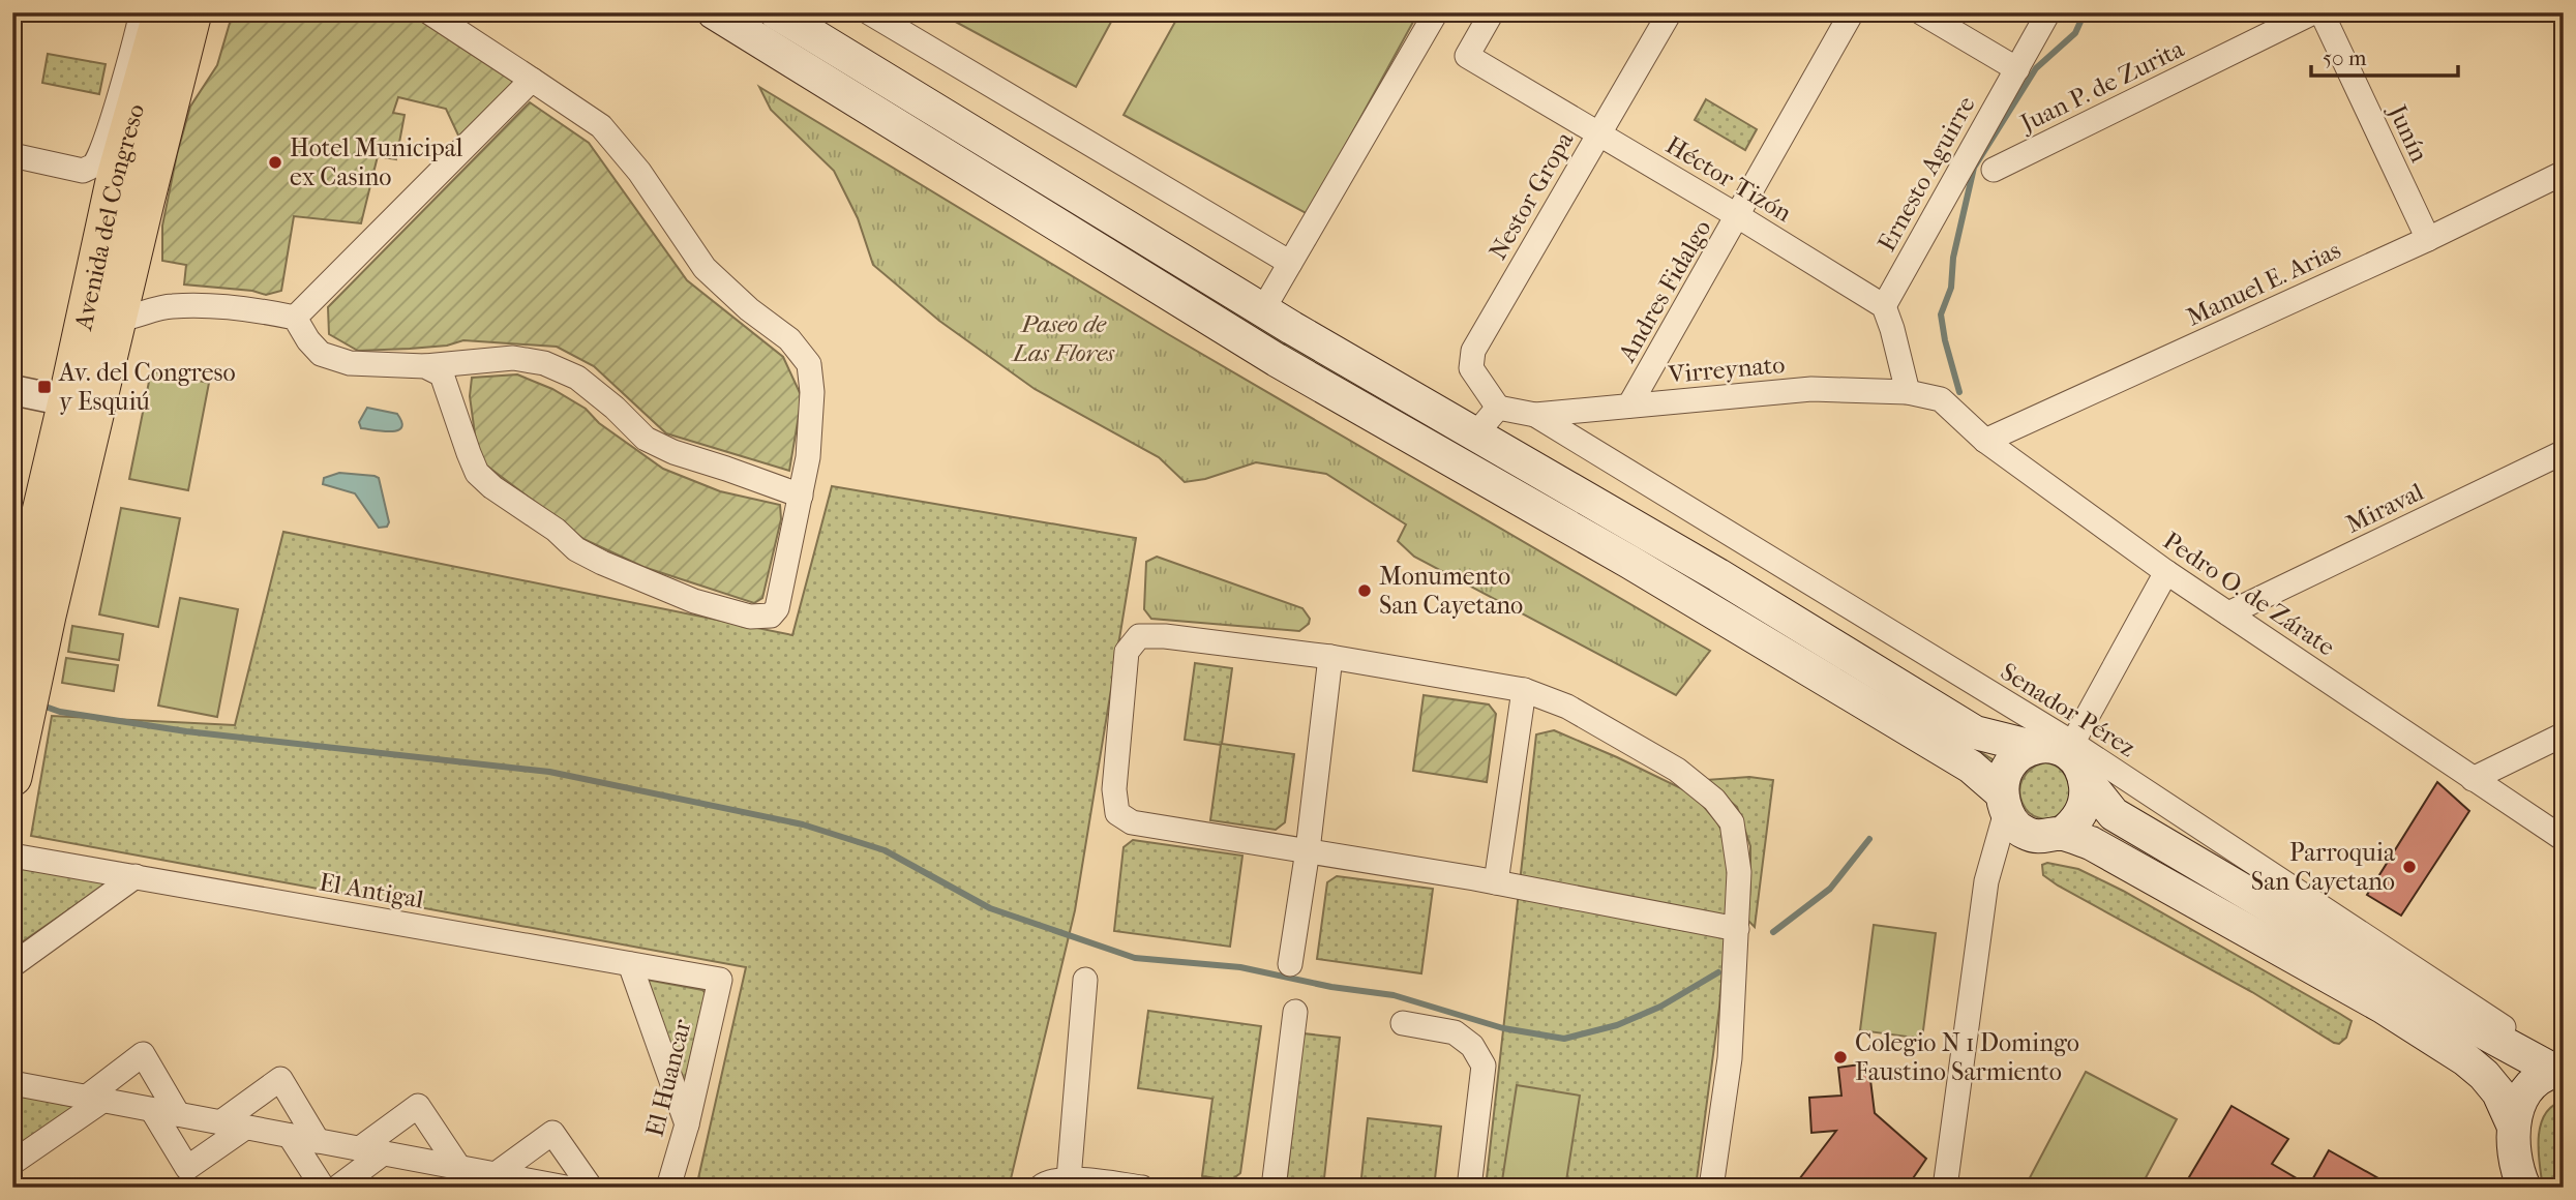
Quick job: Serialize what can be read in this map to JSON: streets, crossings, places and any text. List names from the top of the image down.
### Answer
{
  "streets": {
    "main road": ["Avenida del Congreso"],
    "street": [
      "Juan P. de Zurita",
      "Junín",
      "Ernesto Aguirre",
      "Héctor Tizón",
      "Nestor Gropa",
      "Manuel E. Arias",
      "Andres Fidalgo",
      "Virreynato",
      "Miraval",
      "Pedro O. de Zárate",
      "Senador Pérez",
      "El Antigal",
      "El Huancar"
    ]
  },
  "crossings": [
    ["Junín", "Manuel E. Arias"],
    ["Ernesto Aguirre", "Héctor Tizón"],
    ["Héctor Tizón", "Nestor Gropa"],
    ["Héctor Tizón", "Andres Fidalgo"],
    ["Nestor Gropa", "Virreynato"],
    ["Manuel E. Arias", "Pedro O. de Zárate"],
    ["Andres Fidalgo", "Virreynato"],
    ["Virreynato", "Pedro O. de Zárate"],
    ["Virreynato", "Senador Pérez"],
    ["Miraval", "Pedro O. de Zárate"],
    ["El Antigal", "El Huancar"]
  ],
  "parks": ["Paseo de Las Flores"],
  "places": {
    "other": [
      "Hotel Municipal ex Casino",
      "Monumento San Cayetano",
      "Parroquia San Cayetano",
      "Colegio N 1 Domingo Faustino Sarmiento"
    ],
    "transit": ["Av. del Congreso y Esquiú"]
  },
  "scale_bar": "50 m"
}
